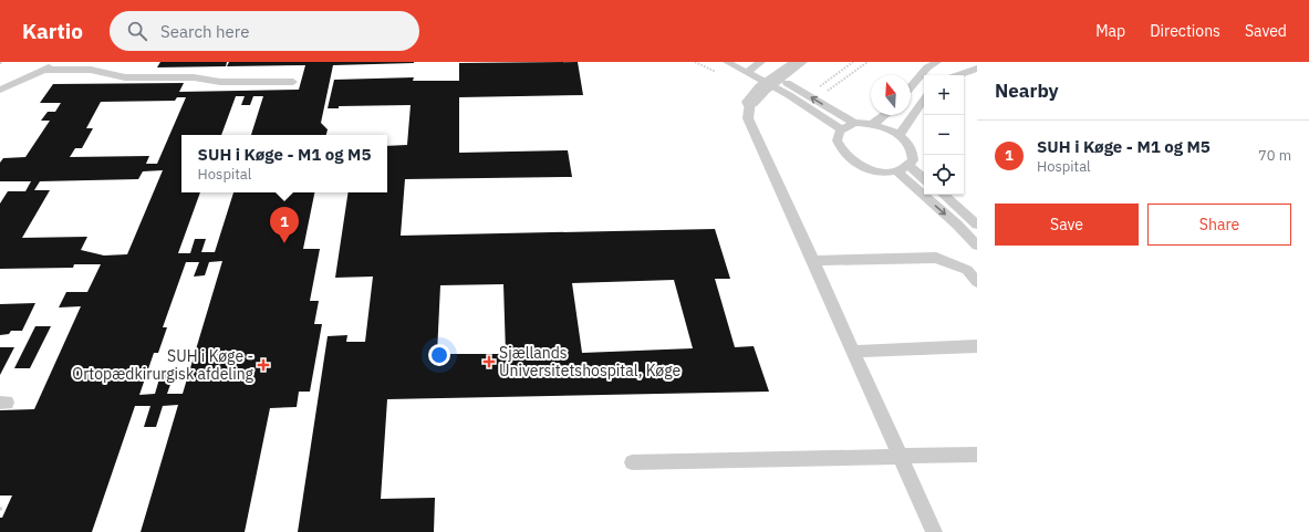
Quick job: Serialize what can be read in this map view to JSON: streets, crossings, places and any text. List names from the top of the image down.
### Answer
{
  "places": {
    "health": ["Sjællands Universitetshospital, Køge", "SUH i Køge - Ortopædkirurgisk afdeling"]
  },
  "north": "top",
  "page": {
    "header": "Kartio",
    "search": "Search here",
    "nav": ["Map", "Directions", "Saved"],
    "heading": "Nearby",
    "map_buttons": ["+", "−"],
    "list": [
      {
        "mark": "1",
        "name": "SUH i Køge - M1 og M5",
        "note": "Hospital",
        "value": "70 m"
      }
    ],
    "popup": ["SUH i Køge - M1 og M5", "Hospital"],
    "buttons": ["Save", "Share"],
    "pins": "1"
  }
}
